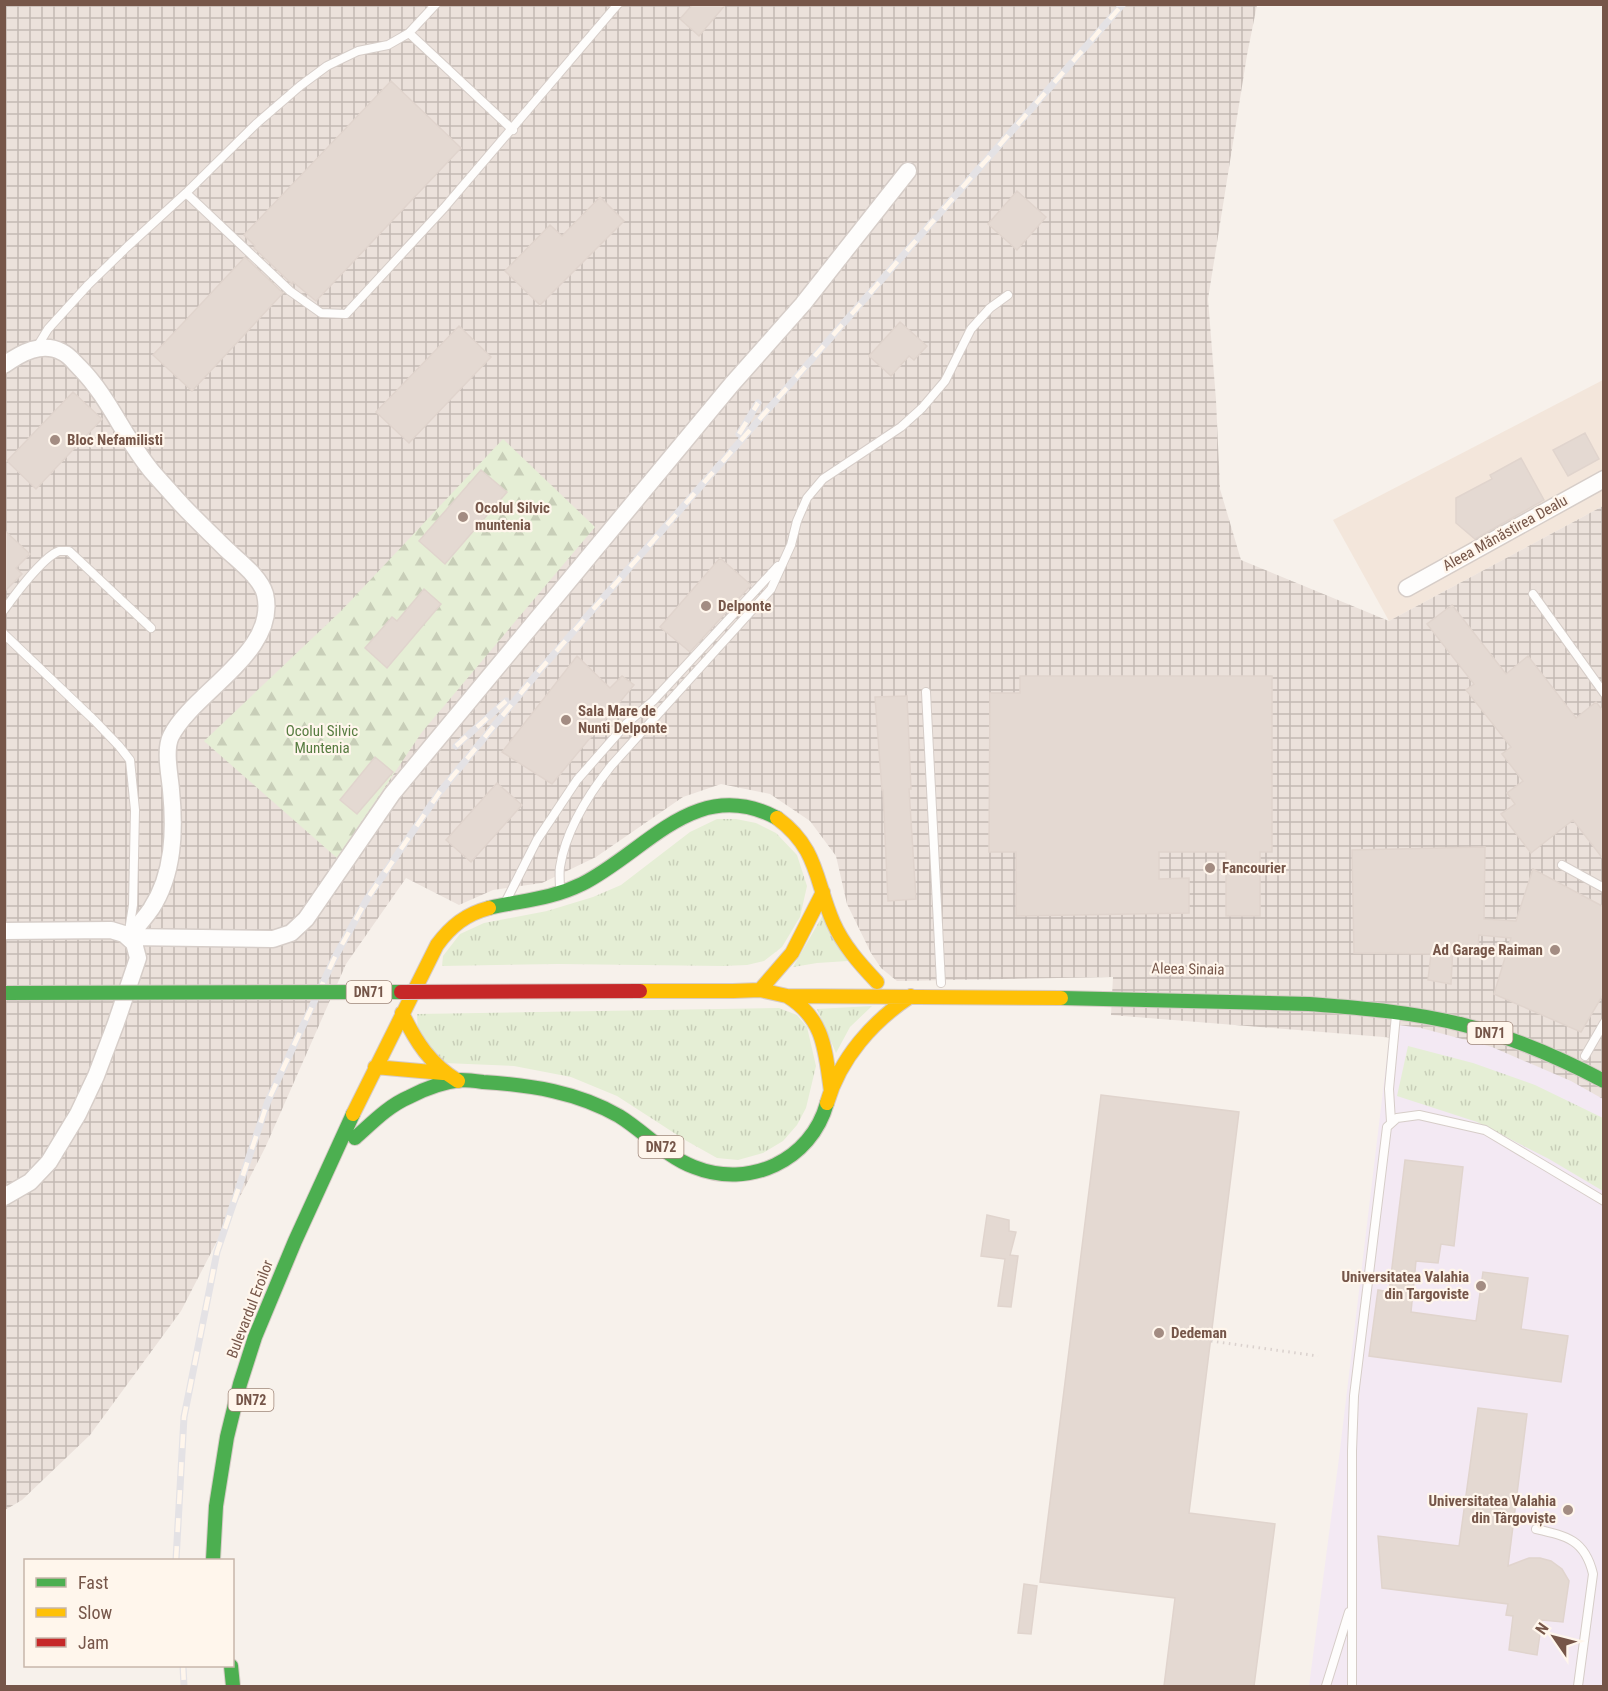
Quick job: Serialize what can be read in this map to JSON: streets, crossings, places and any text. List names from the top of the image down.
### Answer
{
  "streets": {
    "main road": [
      "Aleea Sinaia",
      "DN71",
      "DN72",
      "Bulevardul Eroilor"
    ],
    "street": ["Aleea Mănăstirea Dealu"]
  },
  "crossings": [
    ["Aleea Sinaia", "DN72"],
    ["DN72", "Bulevardul Eroilor"]
  ],
  "parks": ["Ocolul Silvic Muntenia"],
  "places": [
    "Bloc Nefamilisti",
    "Ocolul Silvic muntenia",
    "Delponte",
    "Sala Mare de Nunti Delponte",
    "Fancourier",
    "Ad Garage Raiman",
    "Universitatea Valahia din Targoviste",
    "Dedeman",
    "Universitatea Valahia din Târgoviște"
  ],
  "legend": ["Fast", "Slow", "Jam"],
  "north": "top left"
}
